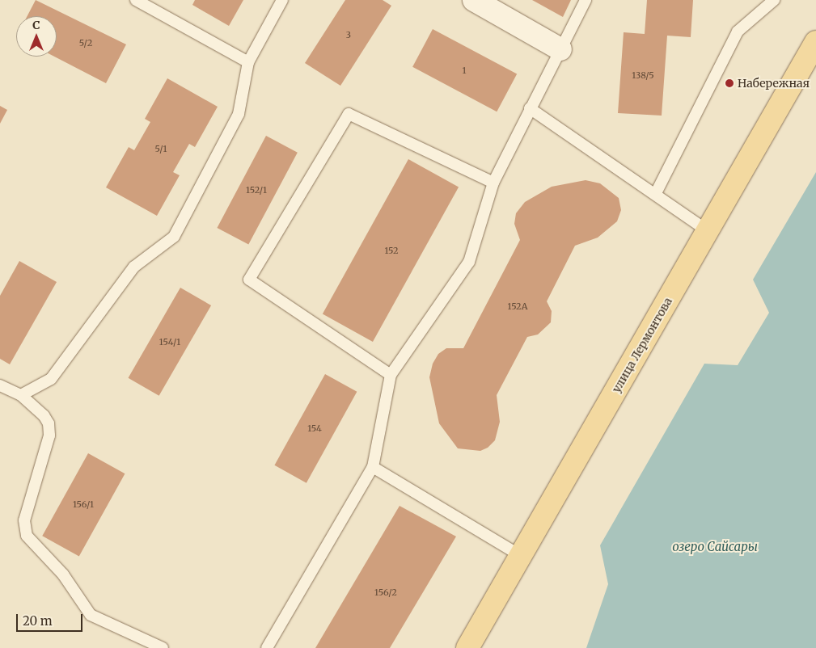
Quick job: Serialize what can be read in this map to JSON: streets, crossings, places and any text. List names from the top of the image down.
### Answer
{
  "streets": {
    "main road": ["улица Лермонтова"]
  },
  "water": ["озеро Сайсары"],
  "places": ["Набережная"],
  "house_numbers": [
    "3",
    "5/2",
    "1",
    "138/5",
    "5/1",
    "152/1",
    "152",
    "152А",
    "154/1",
    "154",
    "156/1",
    "156/2"
  ],
  "scale_bar": "20 m",
  "north": "top"
}
